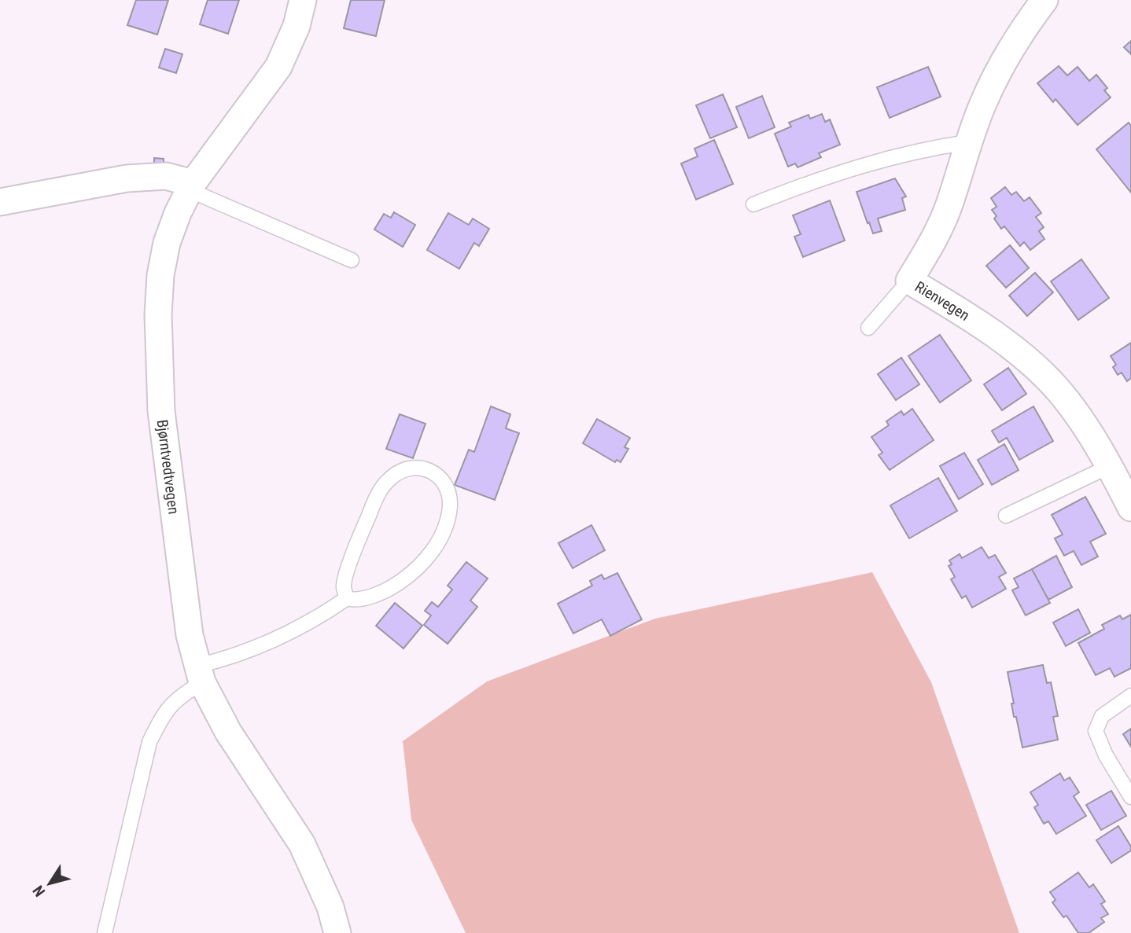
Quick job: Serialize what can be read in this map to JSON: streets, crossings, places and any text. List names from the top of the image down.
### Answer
{
  "streets": {
    "street": ["Rienvegen", "Bjørntvedtvegen"]
  },
  "north": "bottom left"
}
